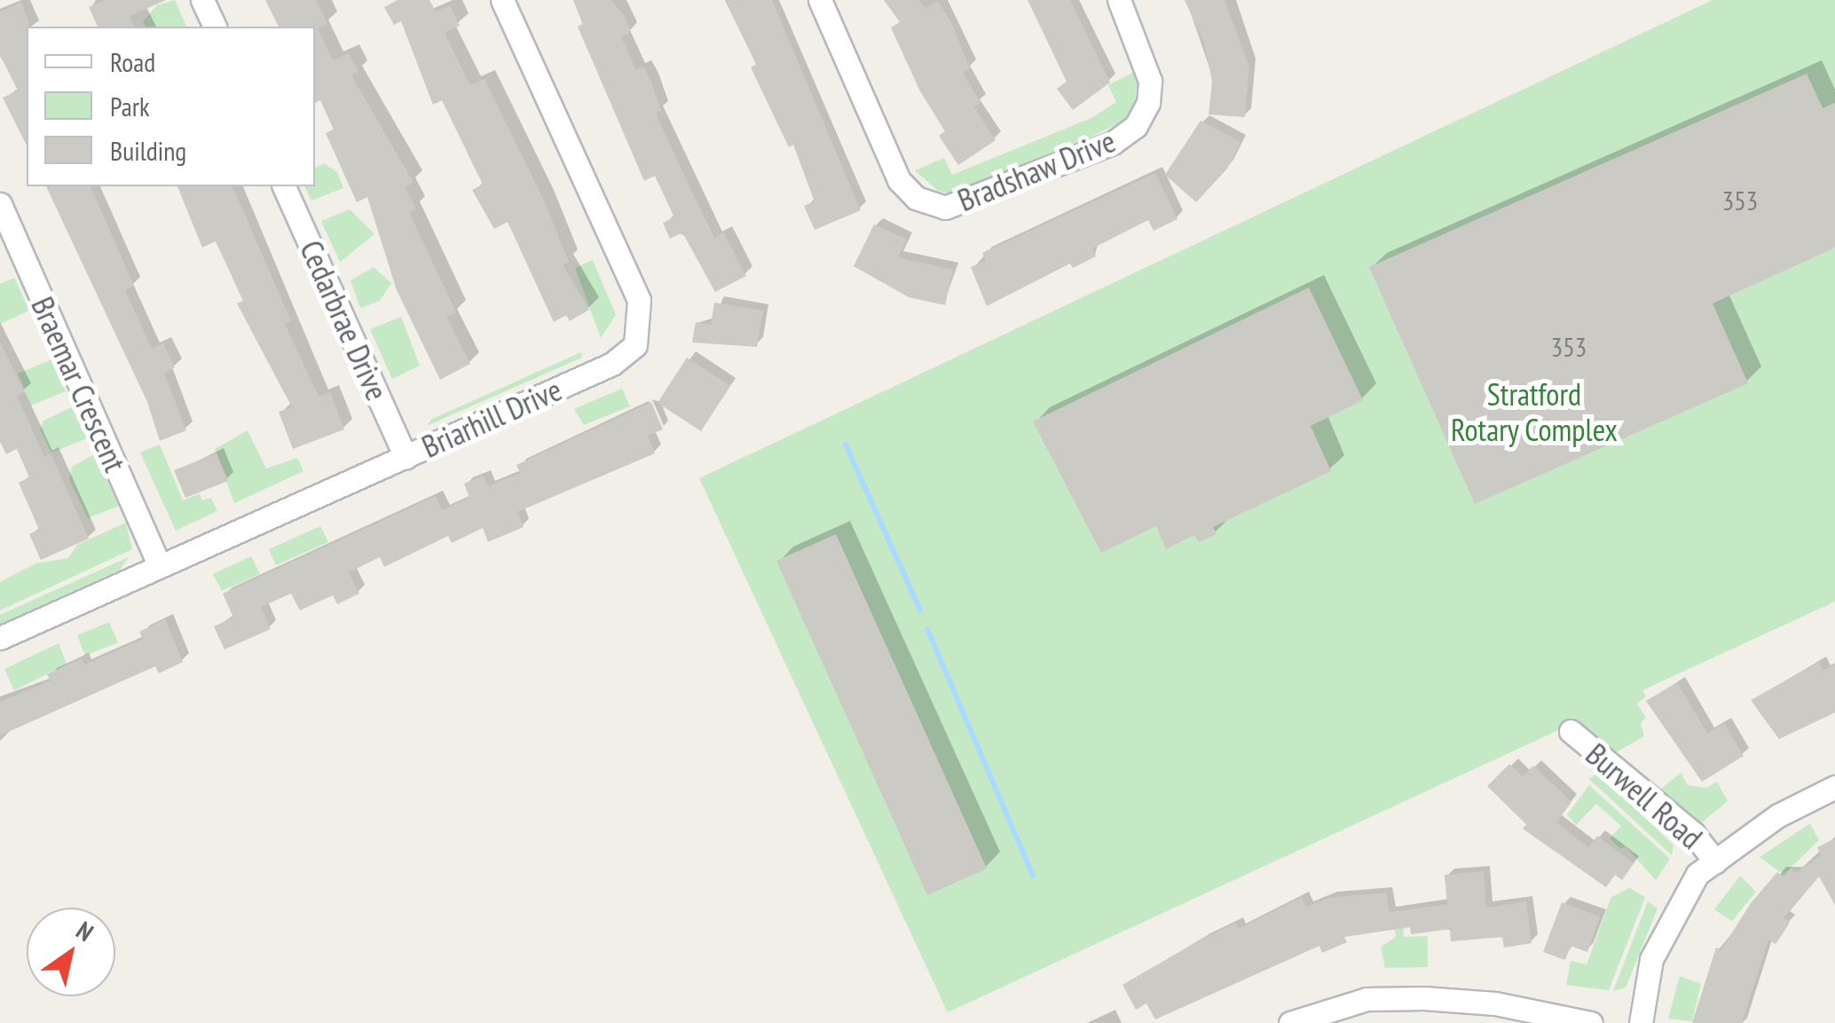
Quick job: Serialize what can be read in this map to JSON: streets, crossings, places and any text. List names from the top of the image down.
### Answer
{
  "streets": {
    "street": [
      "Bradshaw Drive",
      "Cedarbrae Drive",
      "Braemar Crescent",
      "Briarhill Drive",
      "Burwell Road"
    ]
  },
  "crossings": [
    ["Cedarbrae Drive", "Briarhill Drive"],
    ["Braemar Crescent", "Briarhill Drive"]
  ],
  "parks": ["Stratford Rotary Complex"],
  "house_numbers": ["353", "353"],
  "legend": ["Road", "Park", "Building"],
  "north": "top right"
}
